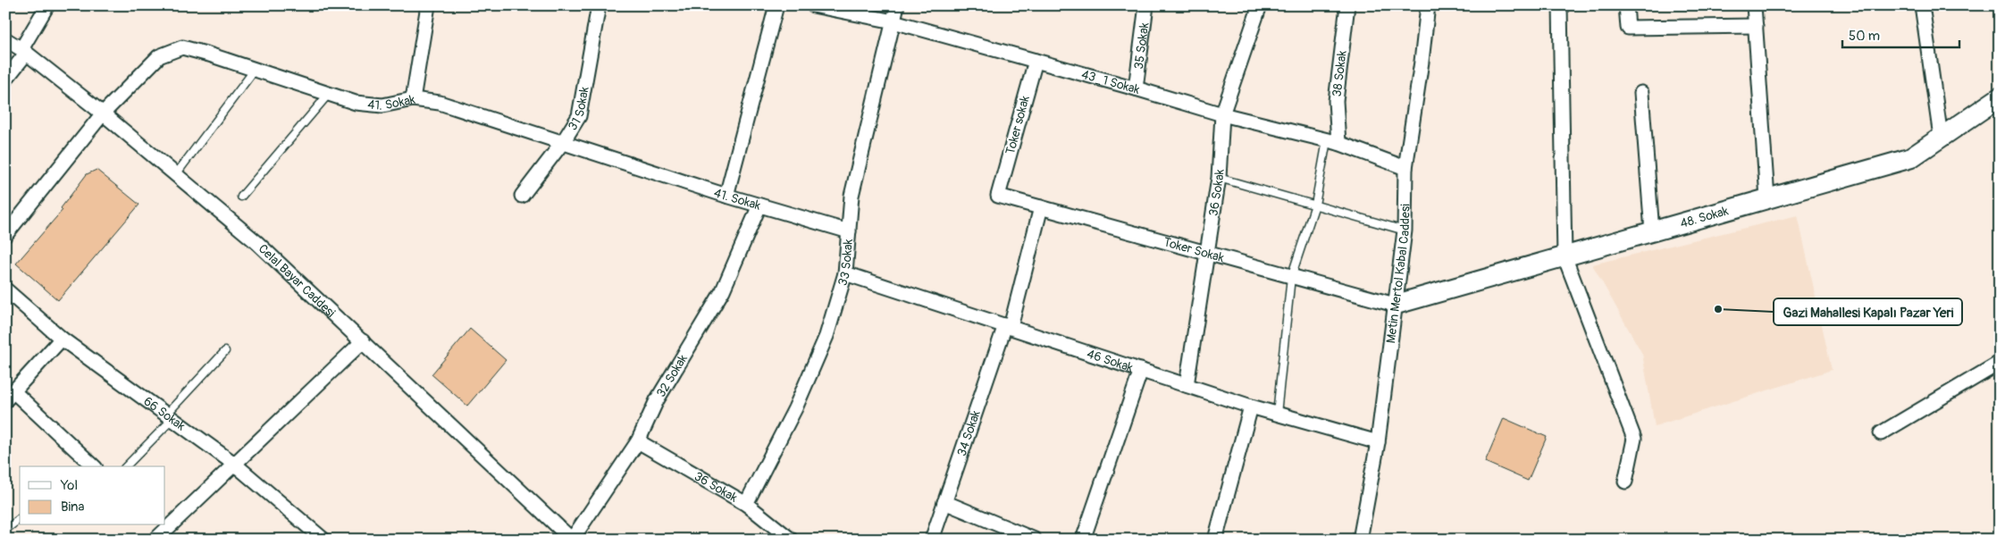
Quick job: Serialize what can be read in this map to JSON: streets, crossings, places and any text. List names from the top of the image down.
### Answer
{
  "streets": {
    "main road": ["48. Sokak"],
    "street": [
      "35 Sokak",
      "38 Sokak",
      "43_1 Sokak",
      "41. Sokak",
      "31 Sokak",
      "Toker sokak",
      "36 Sokak",
      "Toker Sokak",
      "33 Sokak",
      "Metin Mertol Kabal Caddesi",
      "Celal Bayar Caddesi",
      "46 Sokak",
      "32 Sokak",
      "66 Sokak",
      "34 Sokak"
    ]
  },
  "crossings": [
    ["35 Sokak", "43_1 Sokak"],
    ["38 Sokak", "43_1 Sokak"],
    ["43_1 Sokak", "Toker sokak"],
    ["43_1 Sokak", "36 Sokak"],
    ["43_1 Sokak", "33 Sokak"],
    ["43_1 Sokak", "Metin Mertol Kabal Caddesi"],
    ["41. Sokak", "31 Sokak"],
    ["41. Sokak", "33 Sokak"],
    ["41. Sokak", "Celal Bayar Caddesi"],
    ["41. Sokak", "32 Sokak"],
    ["Toker sokak", "Toker Sokak"],
    ["36 Sokak", "Toker Sokak"],
    ["36 Sokak", "33 Sokak"],
    ["36 Sokak", "46 Sokak"],
    ["36 Sokak", "32 Sokak"],
    ["48. Sokak", "Toker Sokak"],
    ["48. Sokak", "Metin Mertol Kabal Caddesi"],
    ["Toker Sokak", "Metin Mertol Kabal Caddesi"],
    ["Toker Sokak", "34 Sokak"],
    ["33 Sokak", "46 Sokak"],
    ["Metin Mertol Kabal Caddesi", "46 Sokak"],
    ["Celal Bayar Caddesi", "32 Sokak"],
    ["46 Sokak", "34 Sokak"]
  ],
  "places": ["Gazi Mahallesi Kapalı Pazar Yeri"],
  "legend": ["Yol", "Bina"],
  "scale_bar": "50 m"
}
